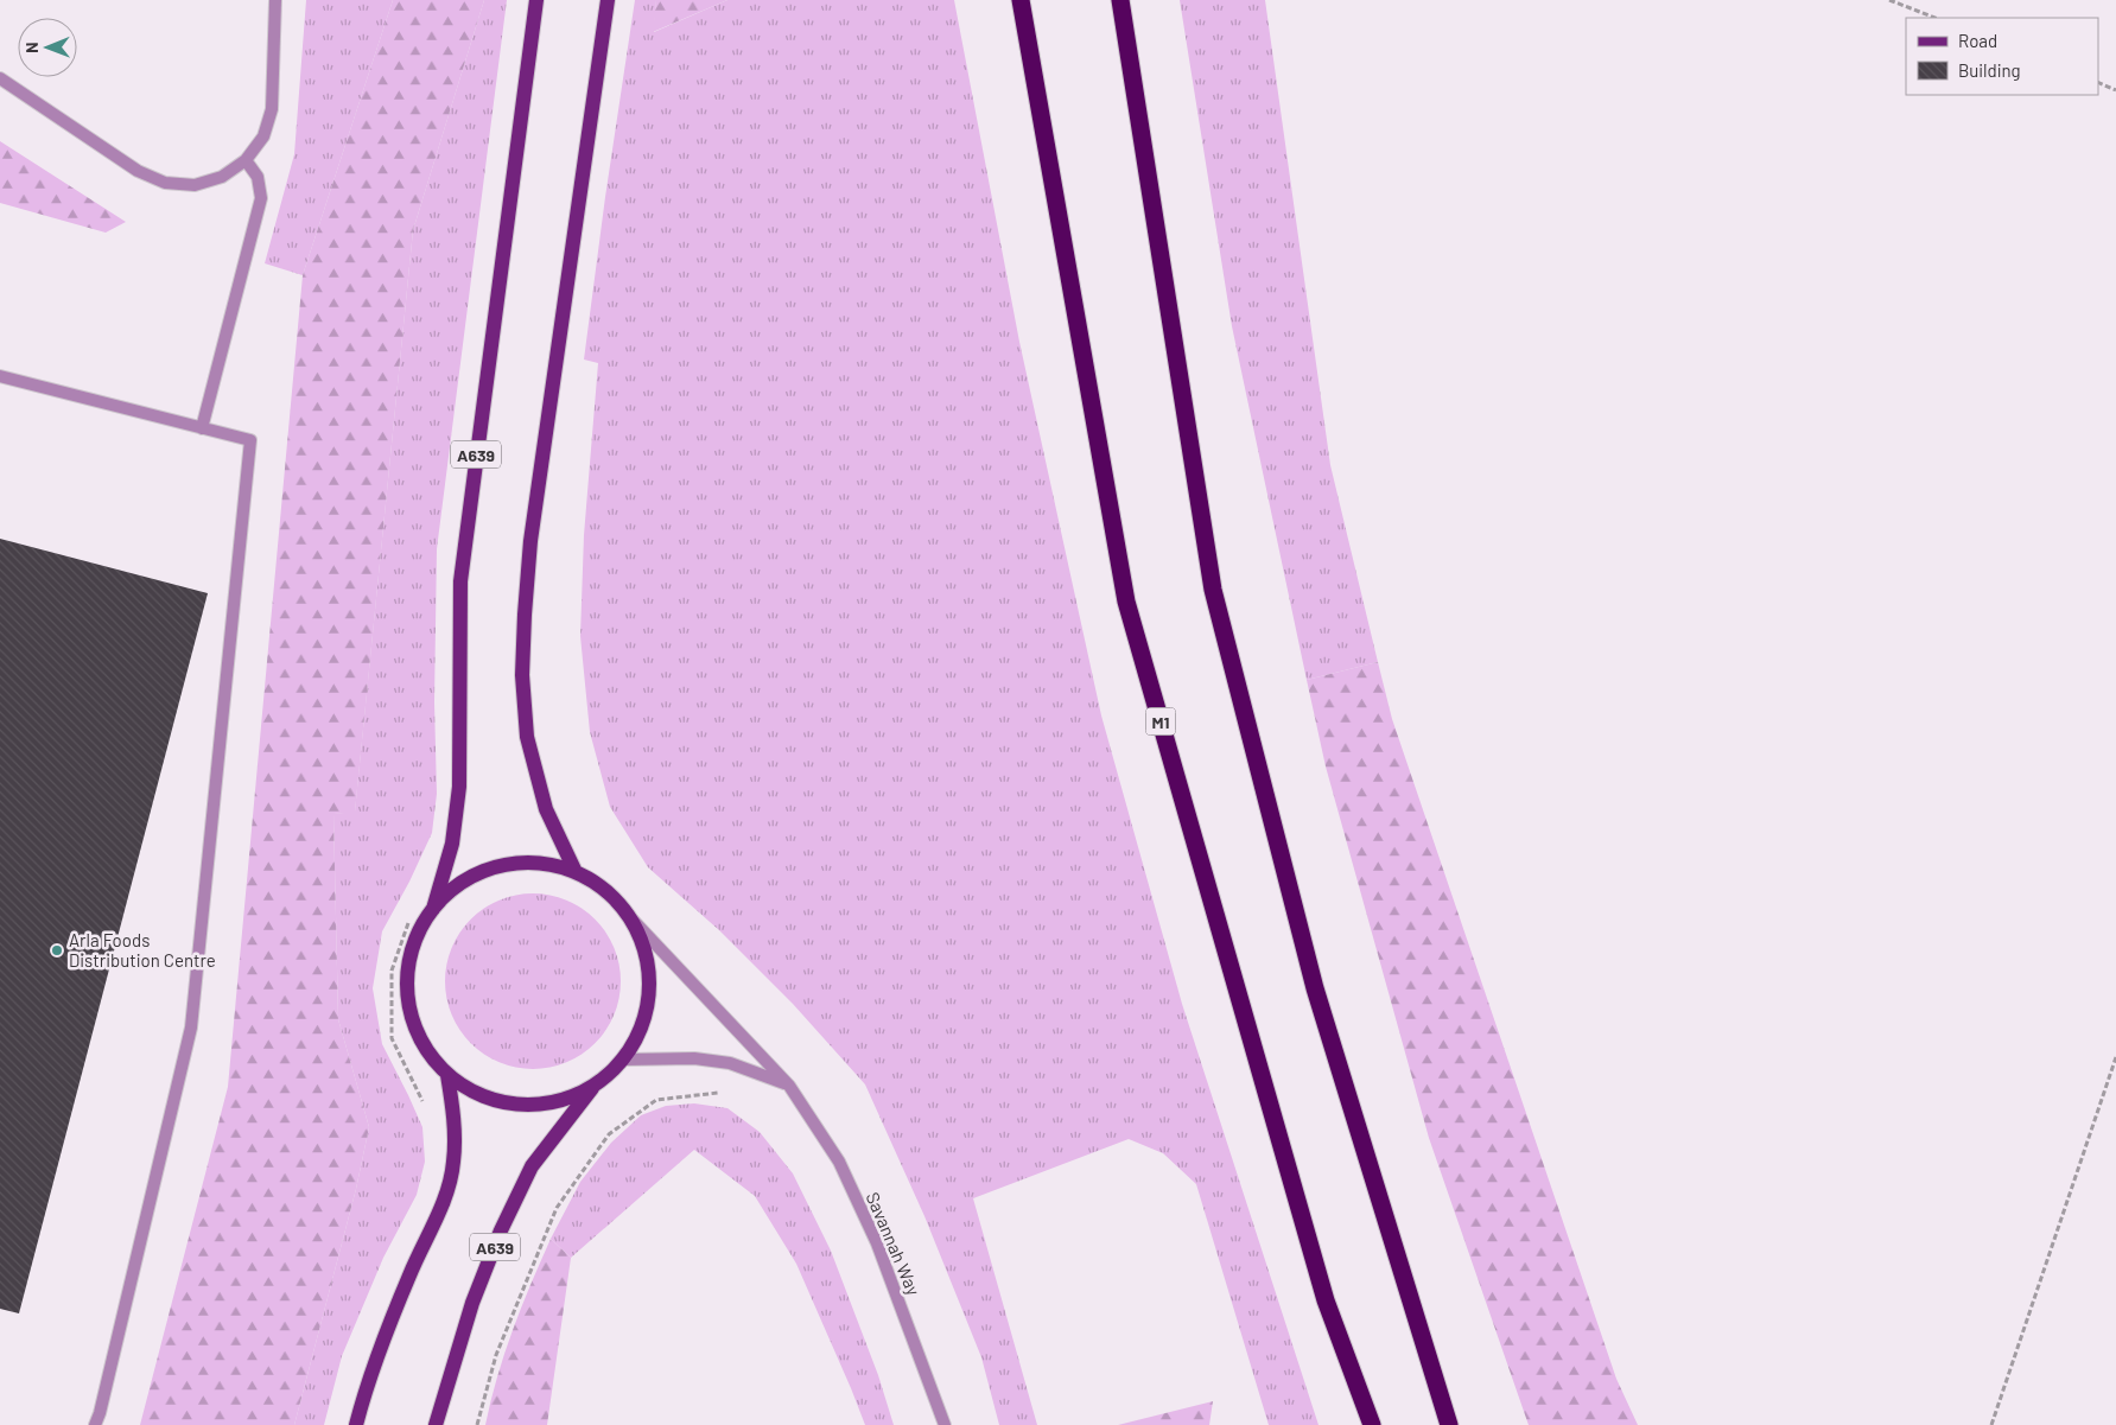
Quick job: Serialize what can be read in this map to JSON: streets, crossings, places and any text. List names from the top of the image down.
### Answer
{
  "streets": {
    "highway": ["M1"],
    "main road": ["A639"],
    "street": ["Savannah Way"]
  },
  "places": ["Arla Foods Distribution Centre"],
  "legend": ["Road", "Building"],
  "north": "left"
}
